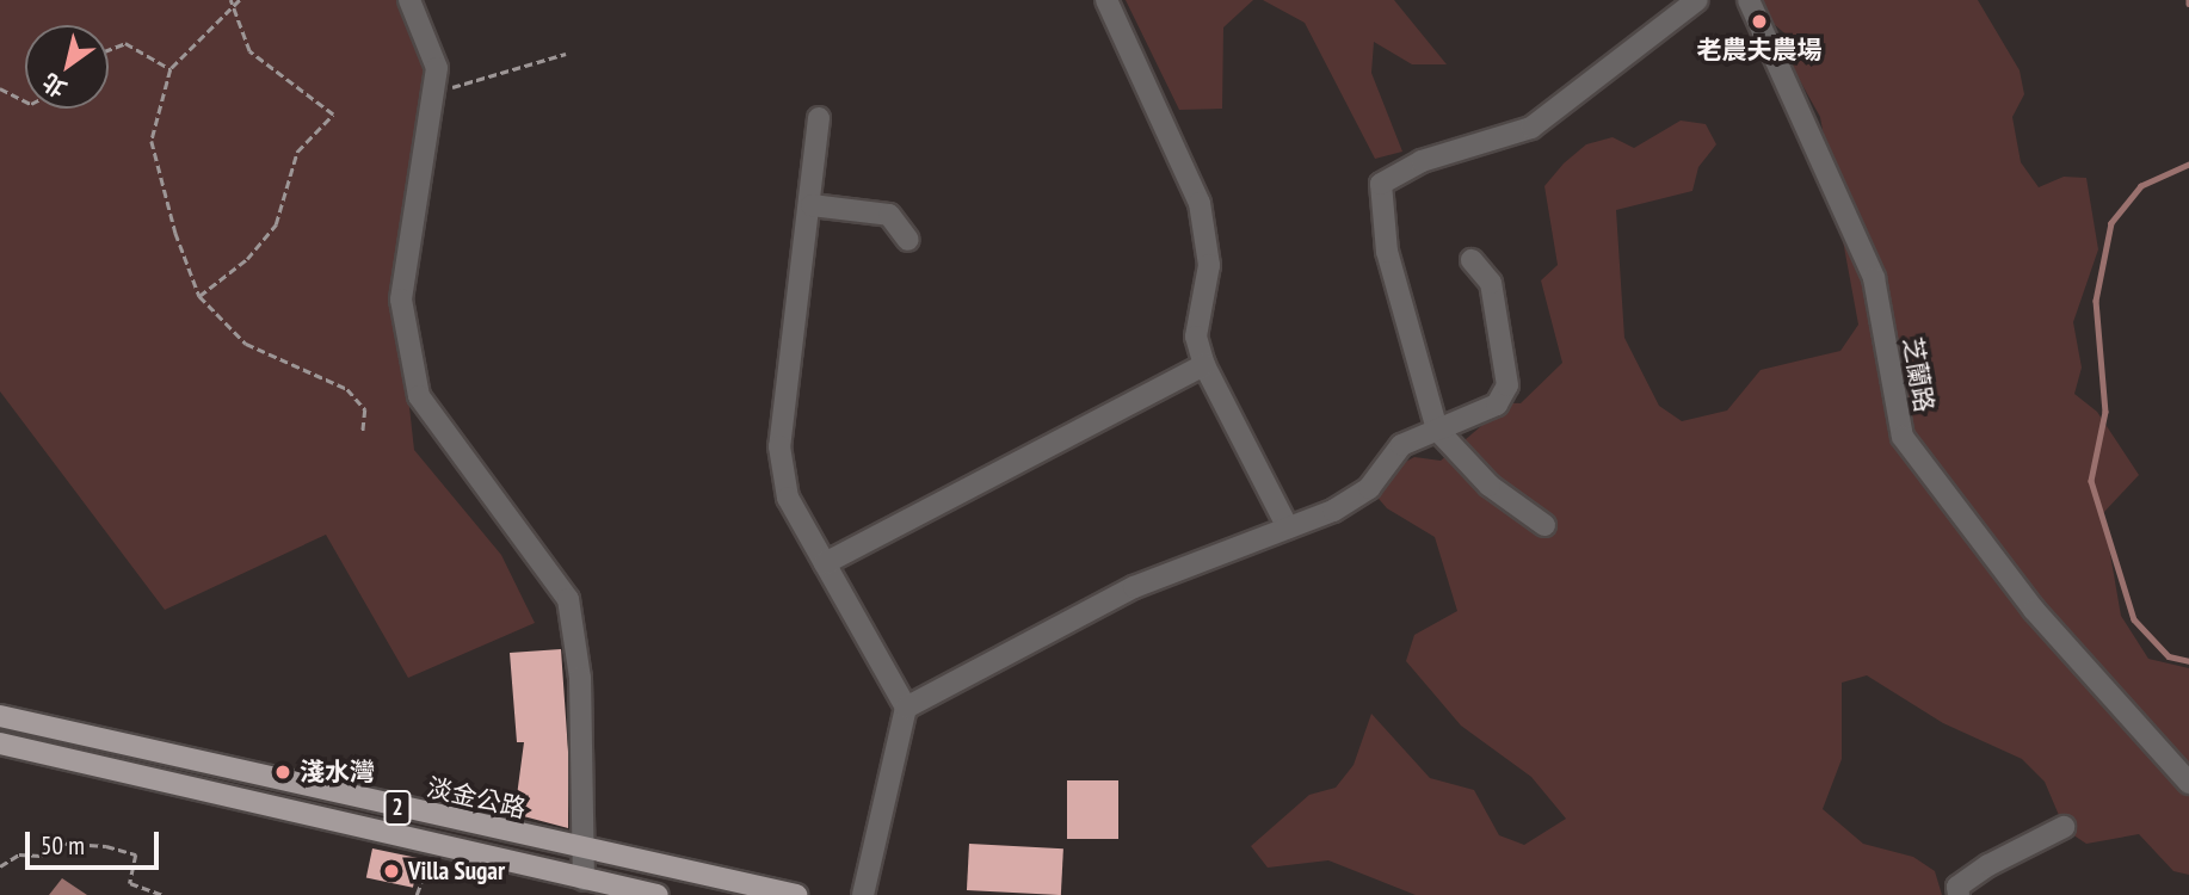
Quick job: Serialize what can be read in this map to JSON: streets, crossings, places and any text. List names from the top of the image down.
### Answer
{
  "streets": {
    "main road": ["淡金公路", "2"],
    "street": ["芝蘭路"]
  },
  "places": ["老農夫農場", "淺水灣", "Villa Sugar"],
  "scale_bar": "50 m",
  "north": "bottom left"
}
